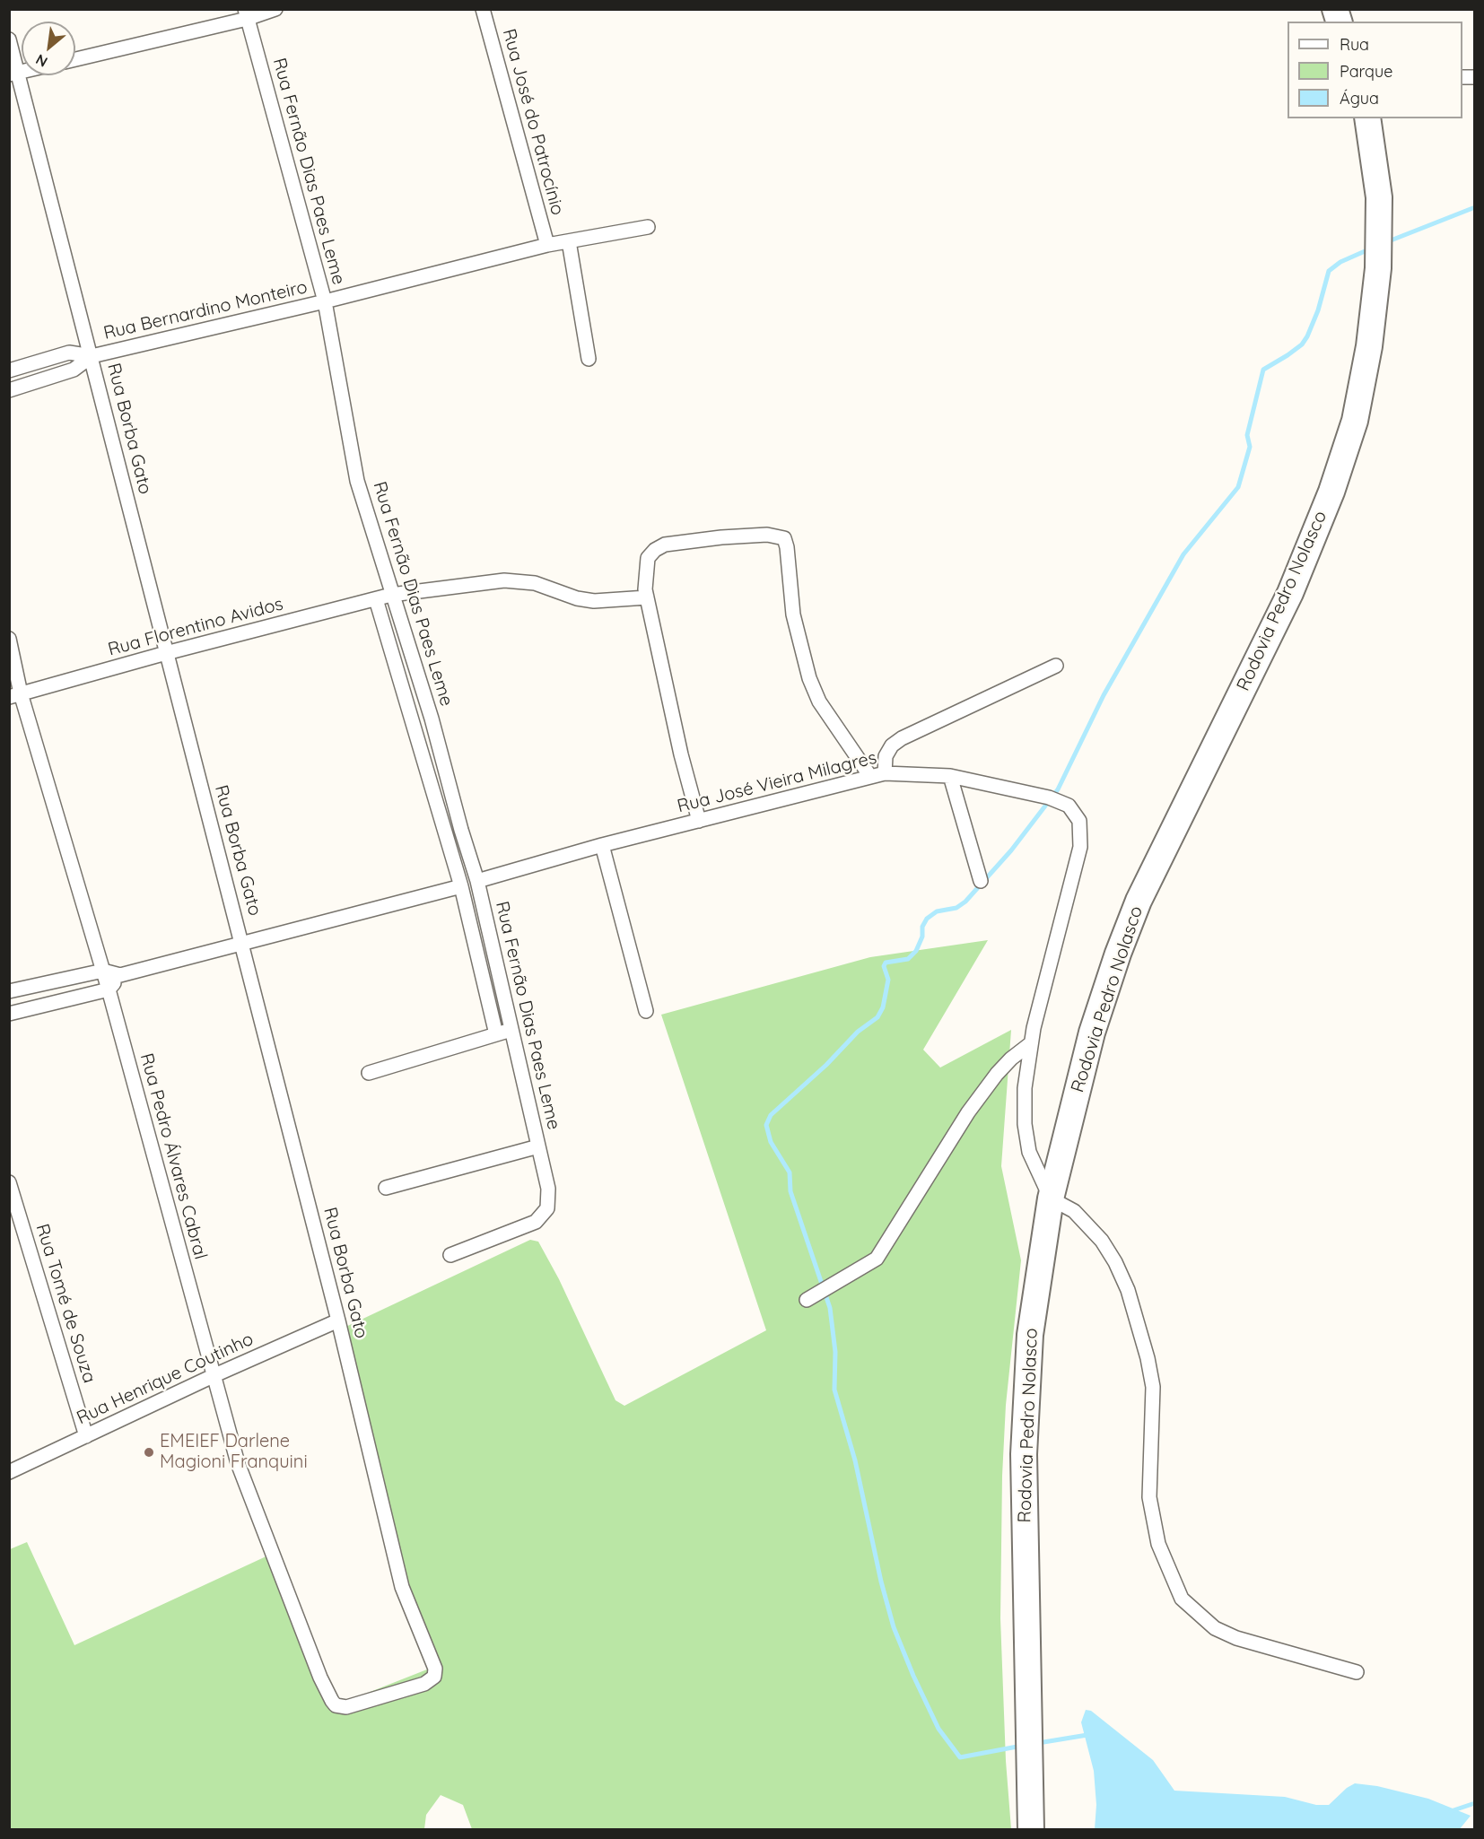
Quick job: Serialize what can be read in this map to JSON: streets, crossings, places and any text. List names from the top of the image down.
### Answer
{
  "streets": {
    "highway": ["Rodovia Pedro Nolasco"],
    "street": [
      "Rua José do Patrocínio",
      "Rua Fernão Dias Paes Leme",
      "Rua Bernardino Monteiro",
      "Rua Borba Gato",
      "Rua Florentino Avidos",
      "Rua José Vieira Milagres",
      "Rua Pedro Álvares Cabral",
      "Rua Tomé de Souza",
      "Rua Henrique Coutinho"
    ]
  },
  "crossings": [
    ["Rua José do Patrocínio", "Rua Bernardino Monteiro"],
    ["Rua Fernão Dias Paes Leme", "Rua Bernardino Monteiro"],
    ["Rua Fernão Dias Paes Leme", "Rua Florentino Avidos"],
    ["Rua Fernão Dias Paes Leme", "Rua José Vieira Milagres"],
    ["Rua Bernardino Monteiro", "Rua Borba Gato"],
    ["Rua Borba Gato", "Rua Florentino Avidos"],
    ["Rua Borba Gato", "Rua Pedro Álvares Cabral"],
    ["Rua Borba Gato", "Rua Henrique Coutinho"],
    ["Rodovia Pedro Nolasco", "Rua José Vieira Milagres"],
    ["Rua Florentino Avidos", "Rua Pedro Álvares Cabral"],
    ["Rua Pedro Álvares Cabral", "Rua Henrique Coutinho"],
    ["Rua Tomé de Souza", "Rua Henrique Coutinho"]
  ],
  "places": ["EMEIEF Darlene Magioni Franquini"],
  "legend": ["Rua", "Parque", "Água"],
  "north": "bottom left"
}
